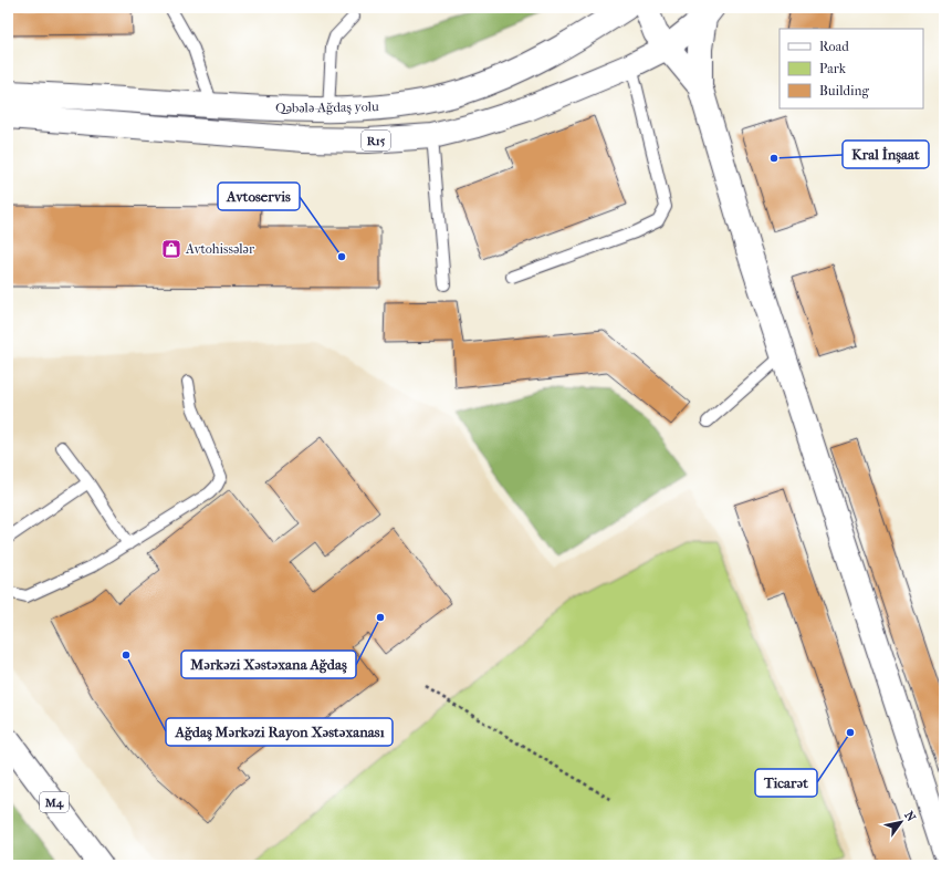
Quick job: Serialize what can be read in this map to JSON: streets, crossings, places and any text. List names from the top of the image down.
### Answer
{
  "streets": {
    "main road": ["Qəbələ-Ağdaş yolu", "R15", "M4"]
  },
  "places": {
    "other": [
      "Kral İnşaat",
      "Avtoservis",
      "Mərkəzi Xəstəxana Ağdaş",
      "Ağdaş Mərkəzi Rayon Xəstəxanası",
      "Ticarət"
    ],
    "shop": ["Avtohissələr"]
  },
  "legend": ["Road", "Park", "Building"],
  "north": "top right"
}
